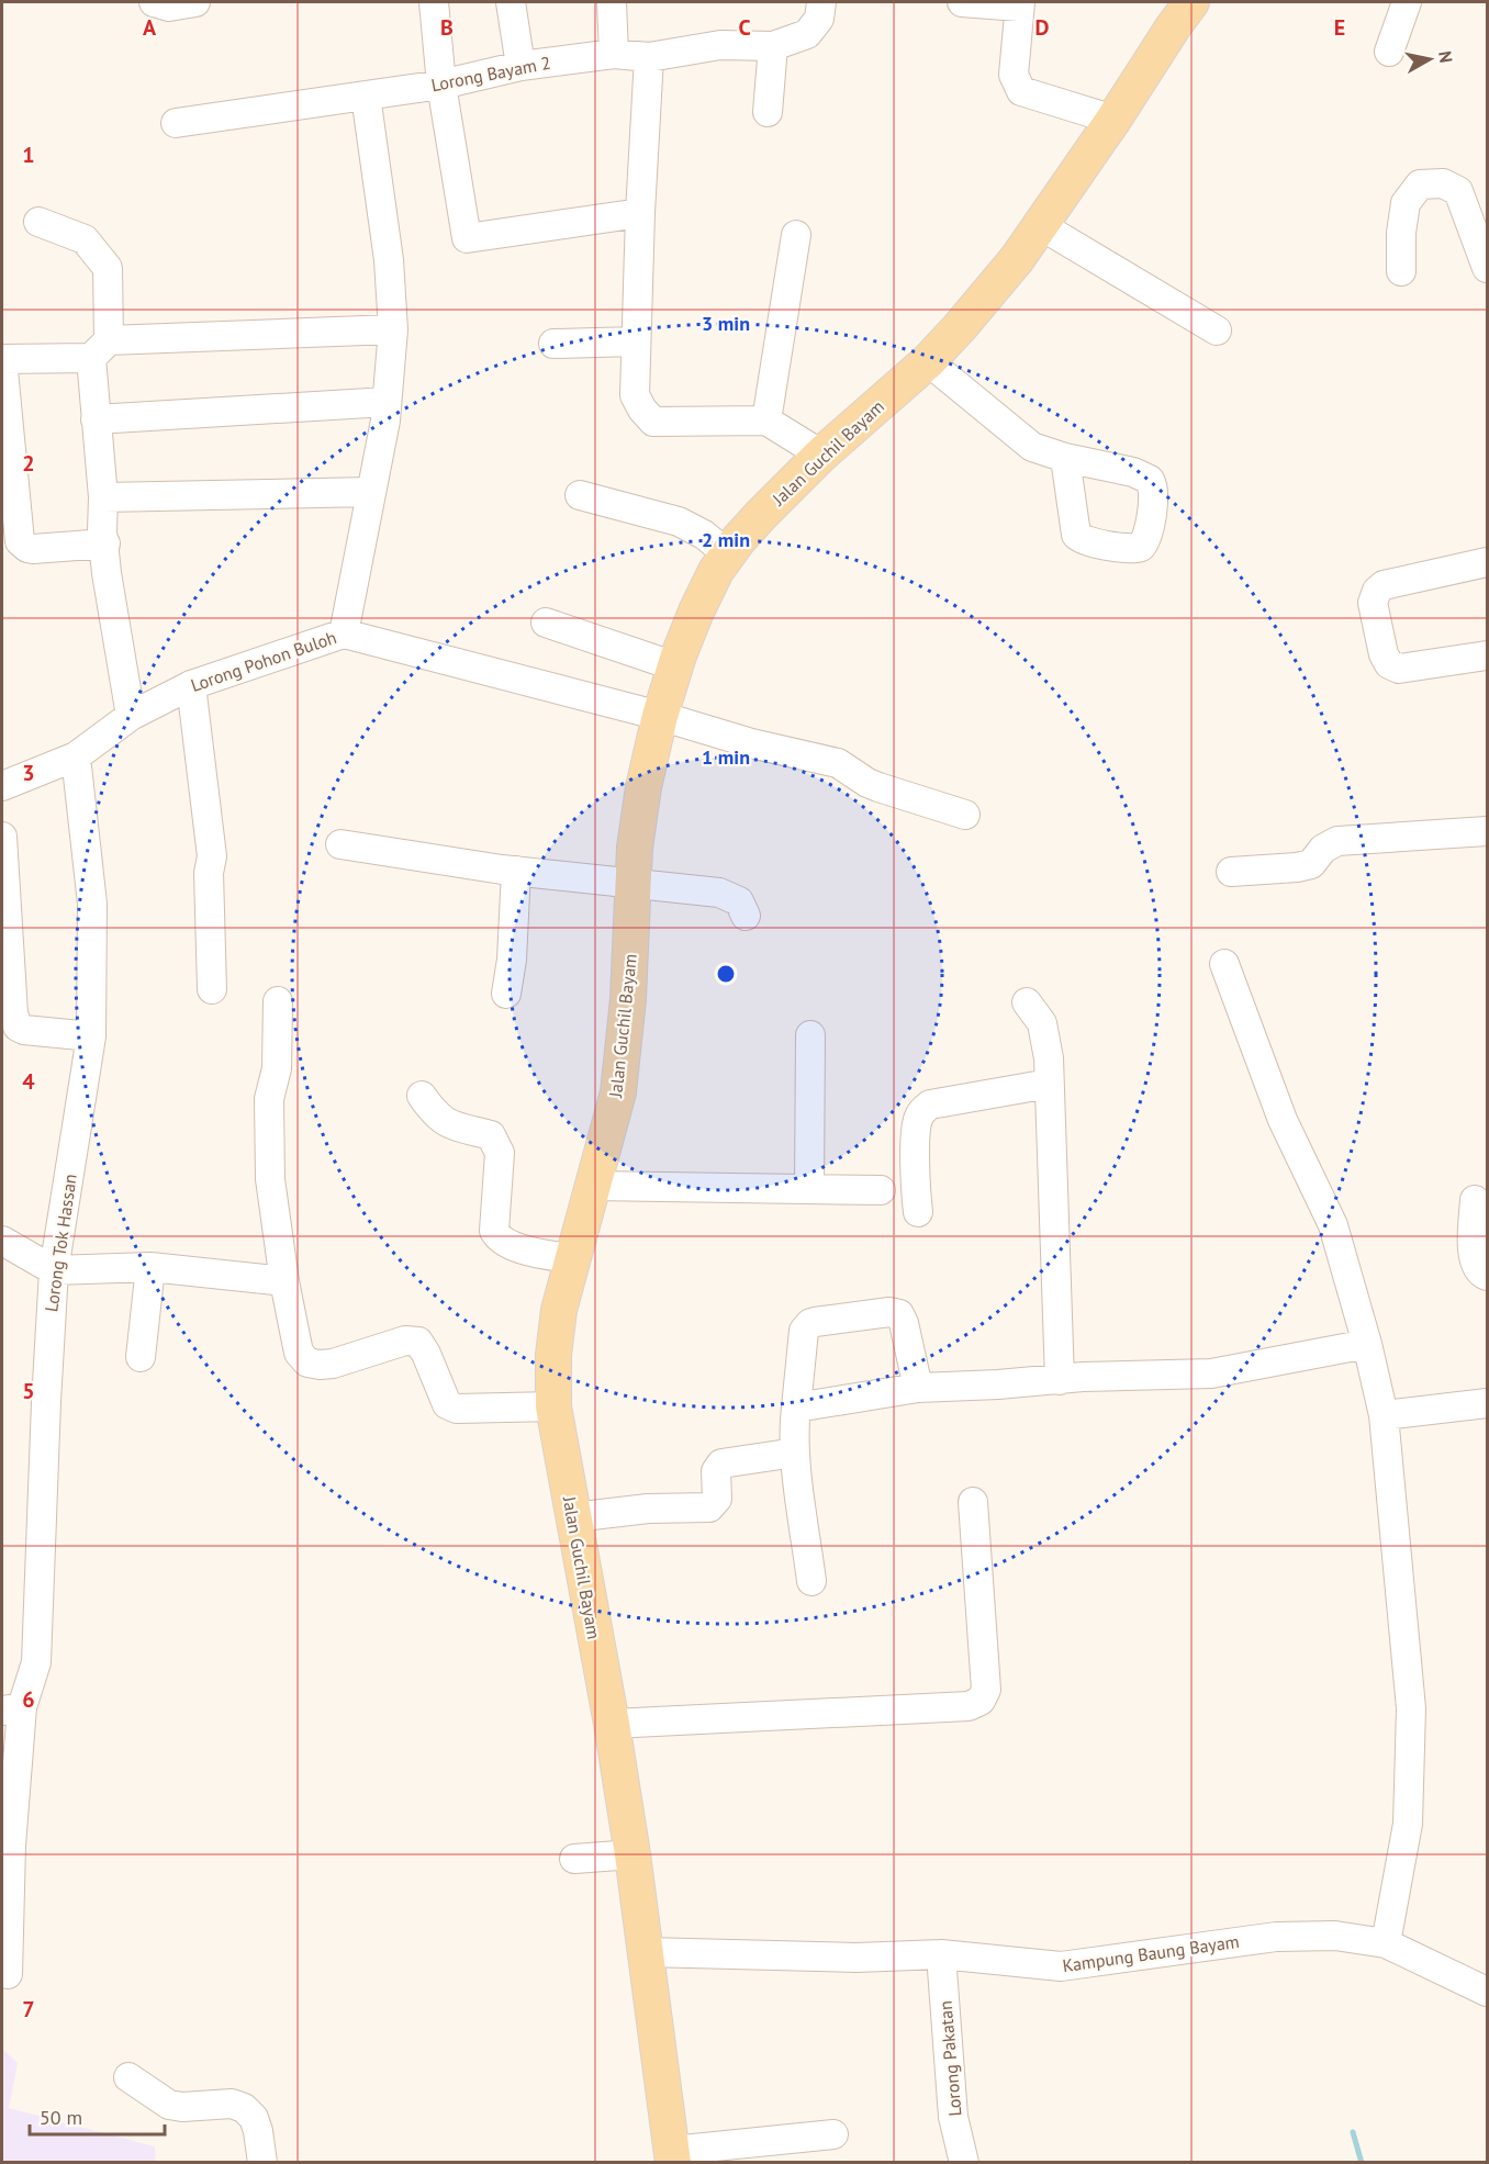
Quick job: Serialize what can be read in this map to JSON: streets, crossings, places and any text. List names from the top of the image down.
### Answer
{
  "streets": {
    "main road": ["Jalan Guchil Bayam"],
    "street": [
      "Lorong Bayam 2",
      "Lorong Pohon Buloh",
      "Lorong Tok Hassan",
      "Kampung Baung Bayam",
      "Lorong Pakatan"
    ]
  },
  "crossings": [
    ["Jalan Guchil Bayam", "Lorong Pohon Buloh"],
    ["Jalan Guchil Bayam", "Kampung Baung Bayam"],
    ["Lorong Pohon Buloh", "Lorong Tok Hassan"],
    ["Kampung Baung Bayam", "Lorong Pakatan"]
  ],
  "scale_bar": "50 m",
  "north": "right",
  "grid": {
    "columns": [
      "A",
      "B",
      "C",
      "D",
      "E"
    ],
    "rows": [
      "1",
      "2",
      "3",
      "4",
      "5",
      "6",
      "7"
    ]
  },
  "rings": ["3 min", "2 min", "1 min"]
}
